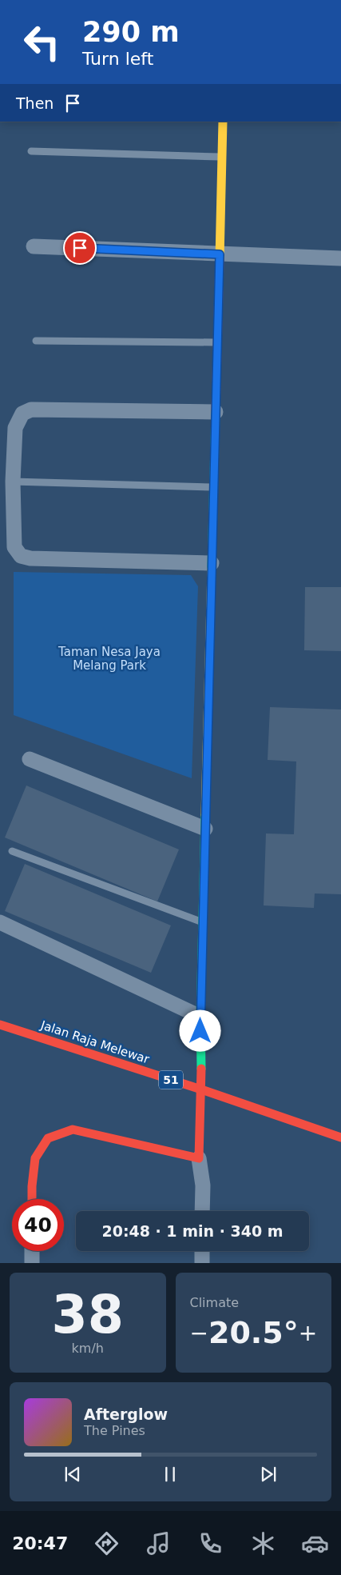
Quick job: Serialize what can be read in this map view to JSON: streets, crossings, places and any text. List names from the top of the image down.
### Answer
{
  "streets": {
    "main road": ["Jalan Raja Melewar", "51"]
  },
  "parks": ["Taman Nesa Jaya Melang Park"],
  "page": {
    "turn": ["290 m", "Turn left"],
    "then": "Then",
    "limit": "40",
    "trip": "20:48 · 1 min · 340 m",
    "tile": [
      ["38", "km/h"],
      "Climate"
    ],
    "heat": ["−", "20.5°", "+"],
    "song": ["Afterglow", "The Pines"],
    "tabs": "20:47"
  }
}
